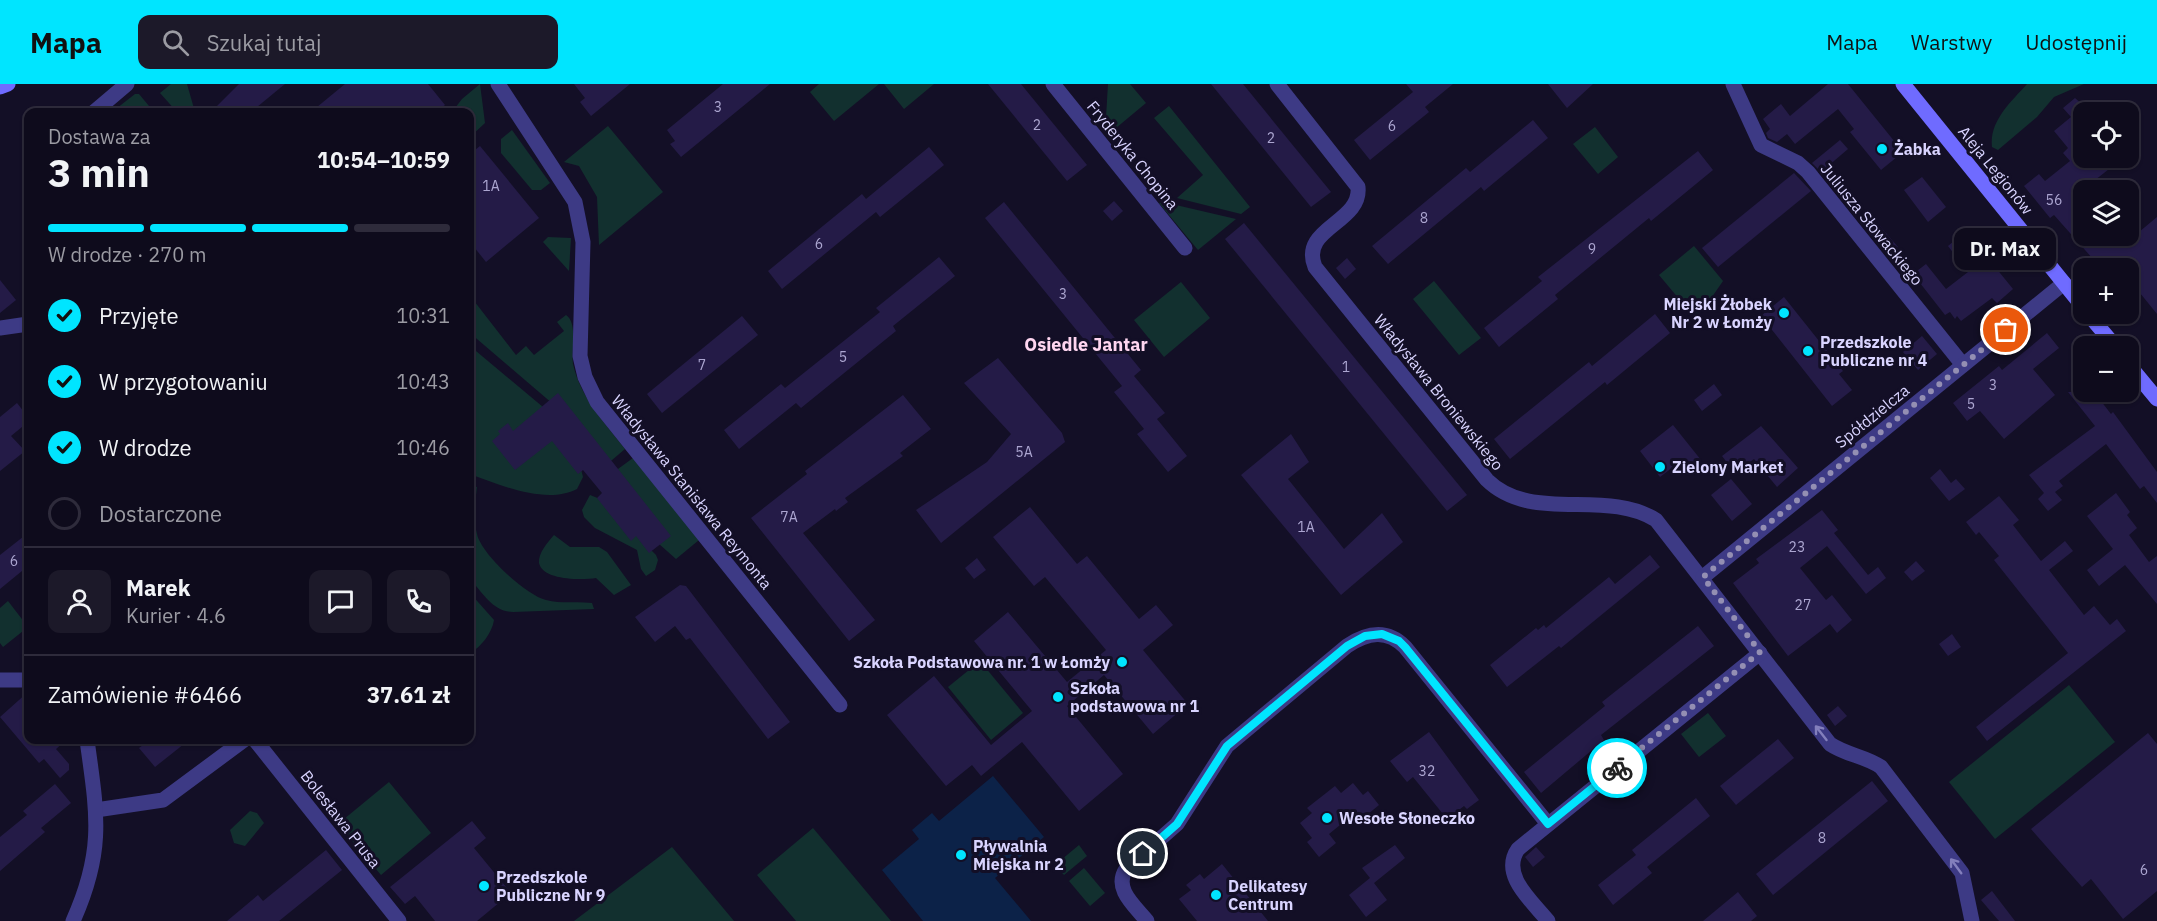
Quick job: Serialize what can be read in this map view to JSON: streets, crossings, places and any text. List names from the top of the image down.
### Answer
{
  "streets": {
    "main road": ["Aleja Legionów"],
    "street": [
      "Fryderyka Chopina",
      "Juliusza Słowackiego",
      "Władysława Broniewskiego",
      "Spółdzielcza",
      "Władysława Stanisława Reymonta",
      "Bolesława Prusa"
    ]
  },
  "crossings": [
    ["Aleja Legionów", "Spółdzielcza"],
    ["Juliusza Słowackiego", "Spółdzielcza"],
    ["Władysława Broniewskiego", "Spółdzielcza"]
  ],
  "districts": ["Osiedle Jantar"],
  "places": [
    "Żabka",
    "Miejski Żłobek Nr 2 w Łomży",
    "Dr. Max",
    "Przedszkole Publiczne nr 4",
    "Zielony Market",
    "Szkoła Podstawowa nr. 1 w Łomży",
    "Szkoła podstawowa nr 1",
    "Wesołe Słoneczko",
    "Pływalnia Miejska nr 2",
    "Przedszkole Publiczne Nr 9",
    "Delikatesy Centrum"
  ],
  "house_numbers": [
    "3",
    "2",
    "6",
    "2",
    "1A",
    "56",
    "8",
    "6",
    "9",
    "3",
    "5",
    "7",
    "1",
    "3",
    "5",
    "5A",
    "7A",
    "1A",
    "23",
    "6",
    "27",
    "32",
    "8",
    "6"
  ],
  "page": {
    "header": "Mapa",
    "search": "Szukaj tutaj",
    "nav": ["Mapa", "Warstwy", "Udostępnij"],
    "map_buttons": ["+", "−"],
    "heading": ["3 min", "Dostawa za", "10:54–10:59"],
    "panel": [
      "Marek",
      "Kurier · 4.6",
      "Zamówienie #6466",
      "37.61 zł"
    ],
    "bar": "W drodze · 270 m",
    "bubble": "Dr. Max",
    "list": [
      ["Przyjęte", "10:31"],
      ["W przygotowaniu", "10:43"],
      ["W drodze", "10:46"],
      "Dostarczone"
    ]
  }
}
